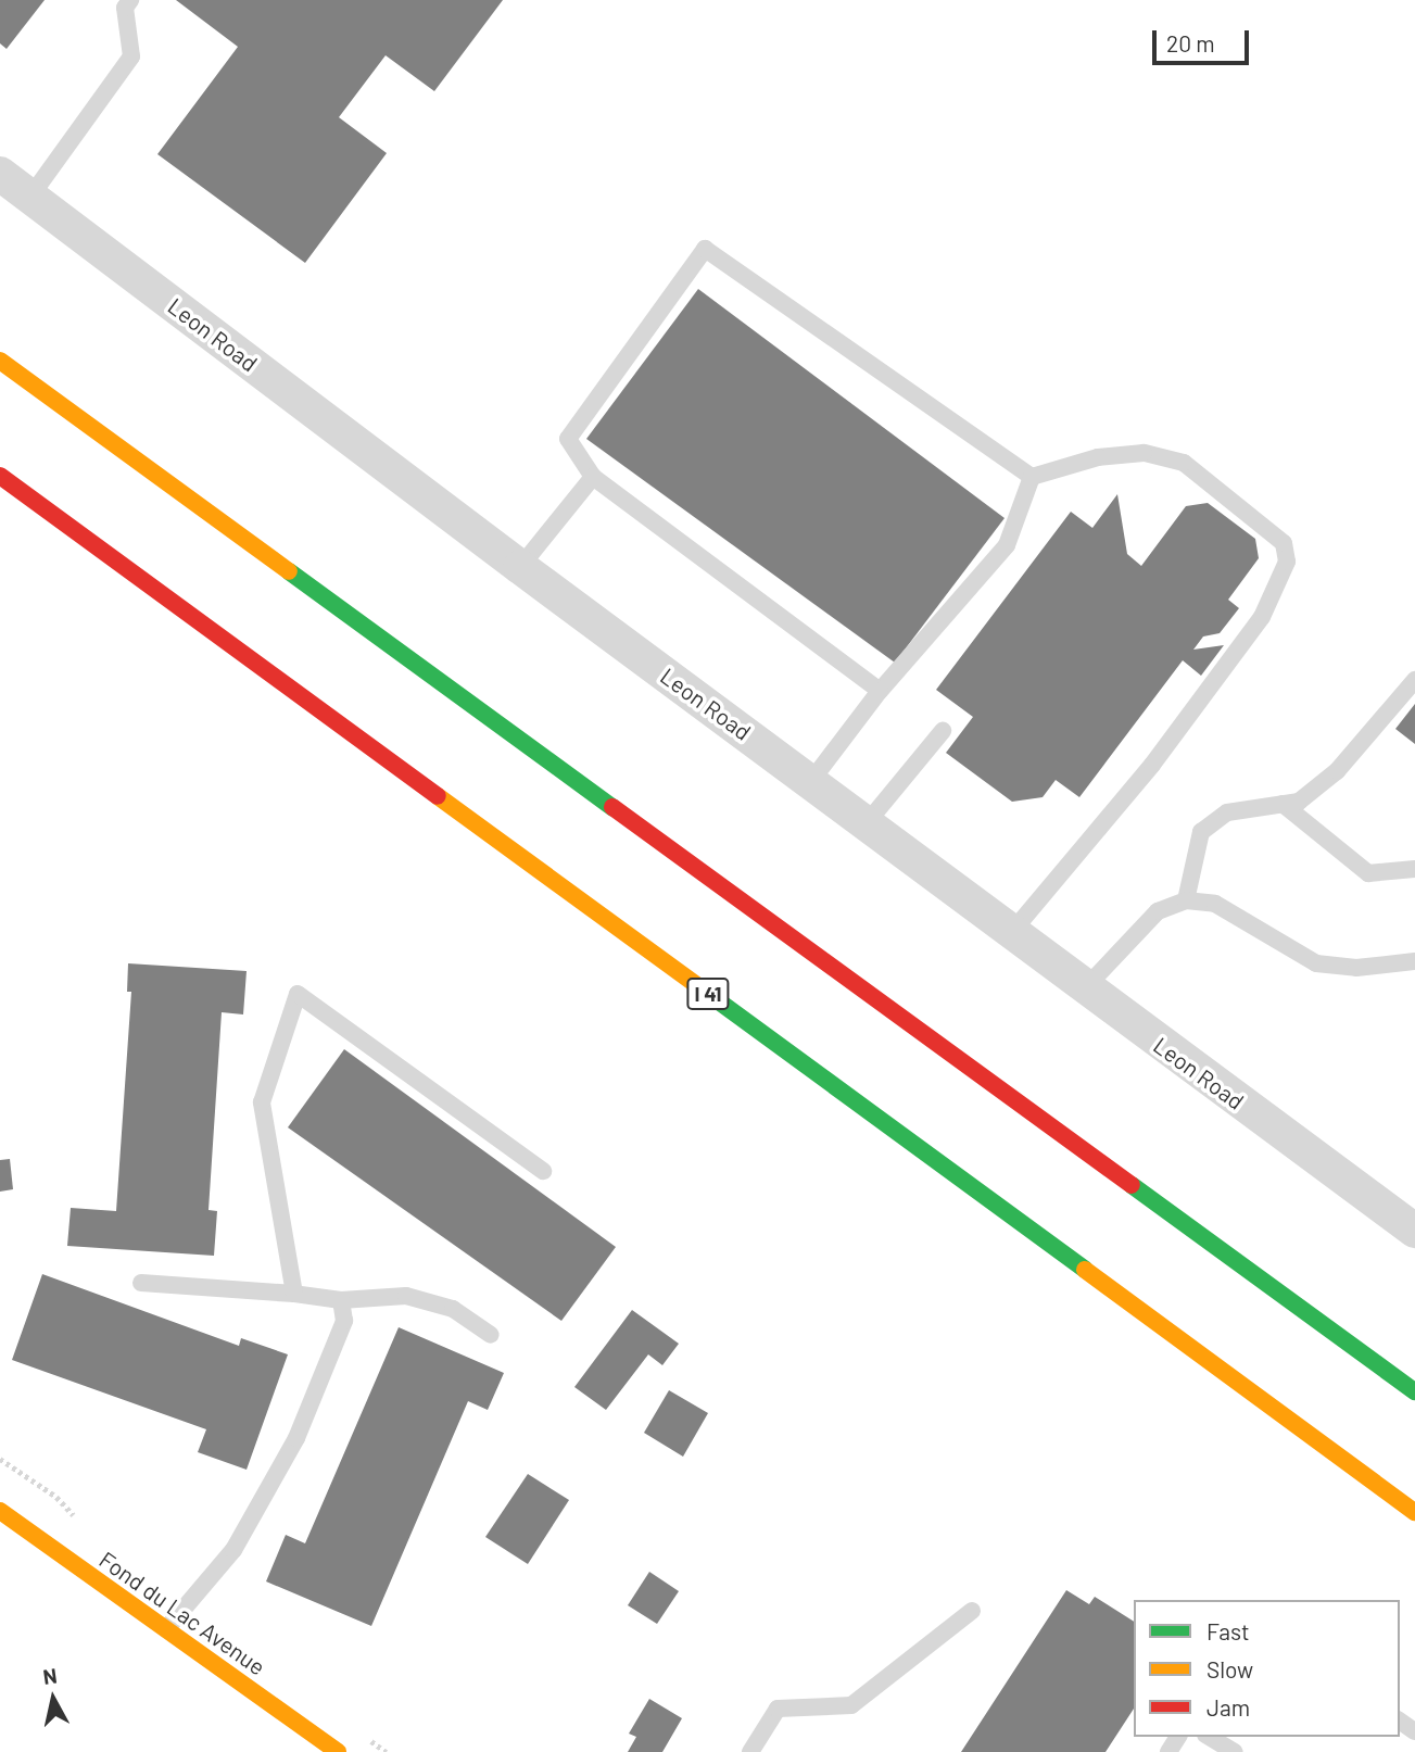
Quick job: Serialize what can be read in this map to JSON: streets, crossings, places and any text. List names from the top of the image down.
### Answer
{
  "streets": {
    "main road": ["I 41", "Fond du Lac Avenue"],
    "street": ["Leon Road"]
  },
  "legend": ["Fast", "Slow", "Jam"],
  "scale_bar": "20 m",
  "north": "top"
}
